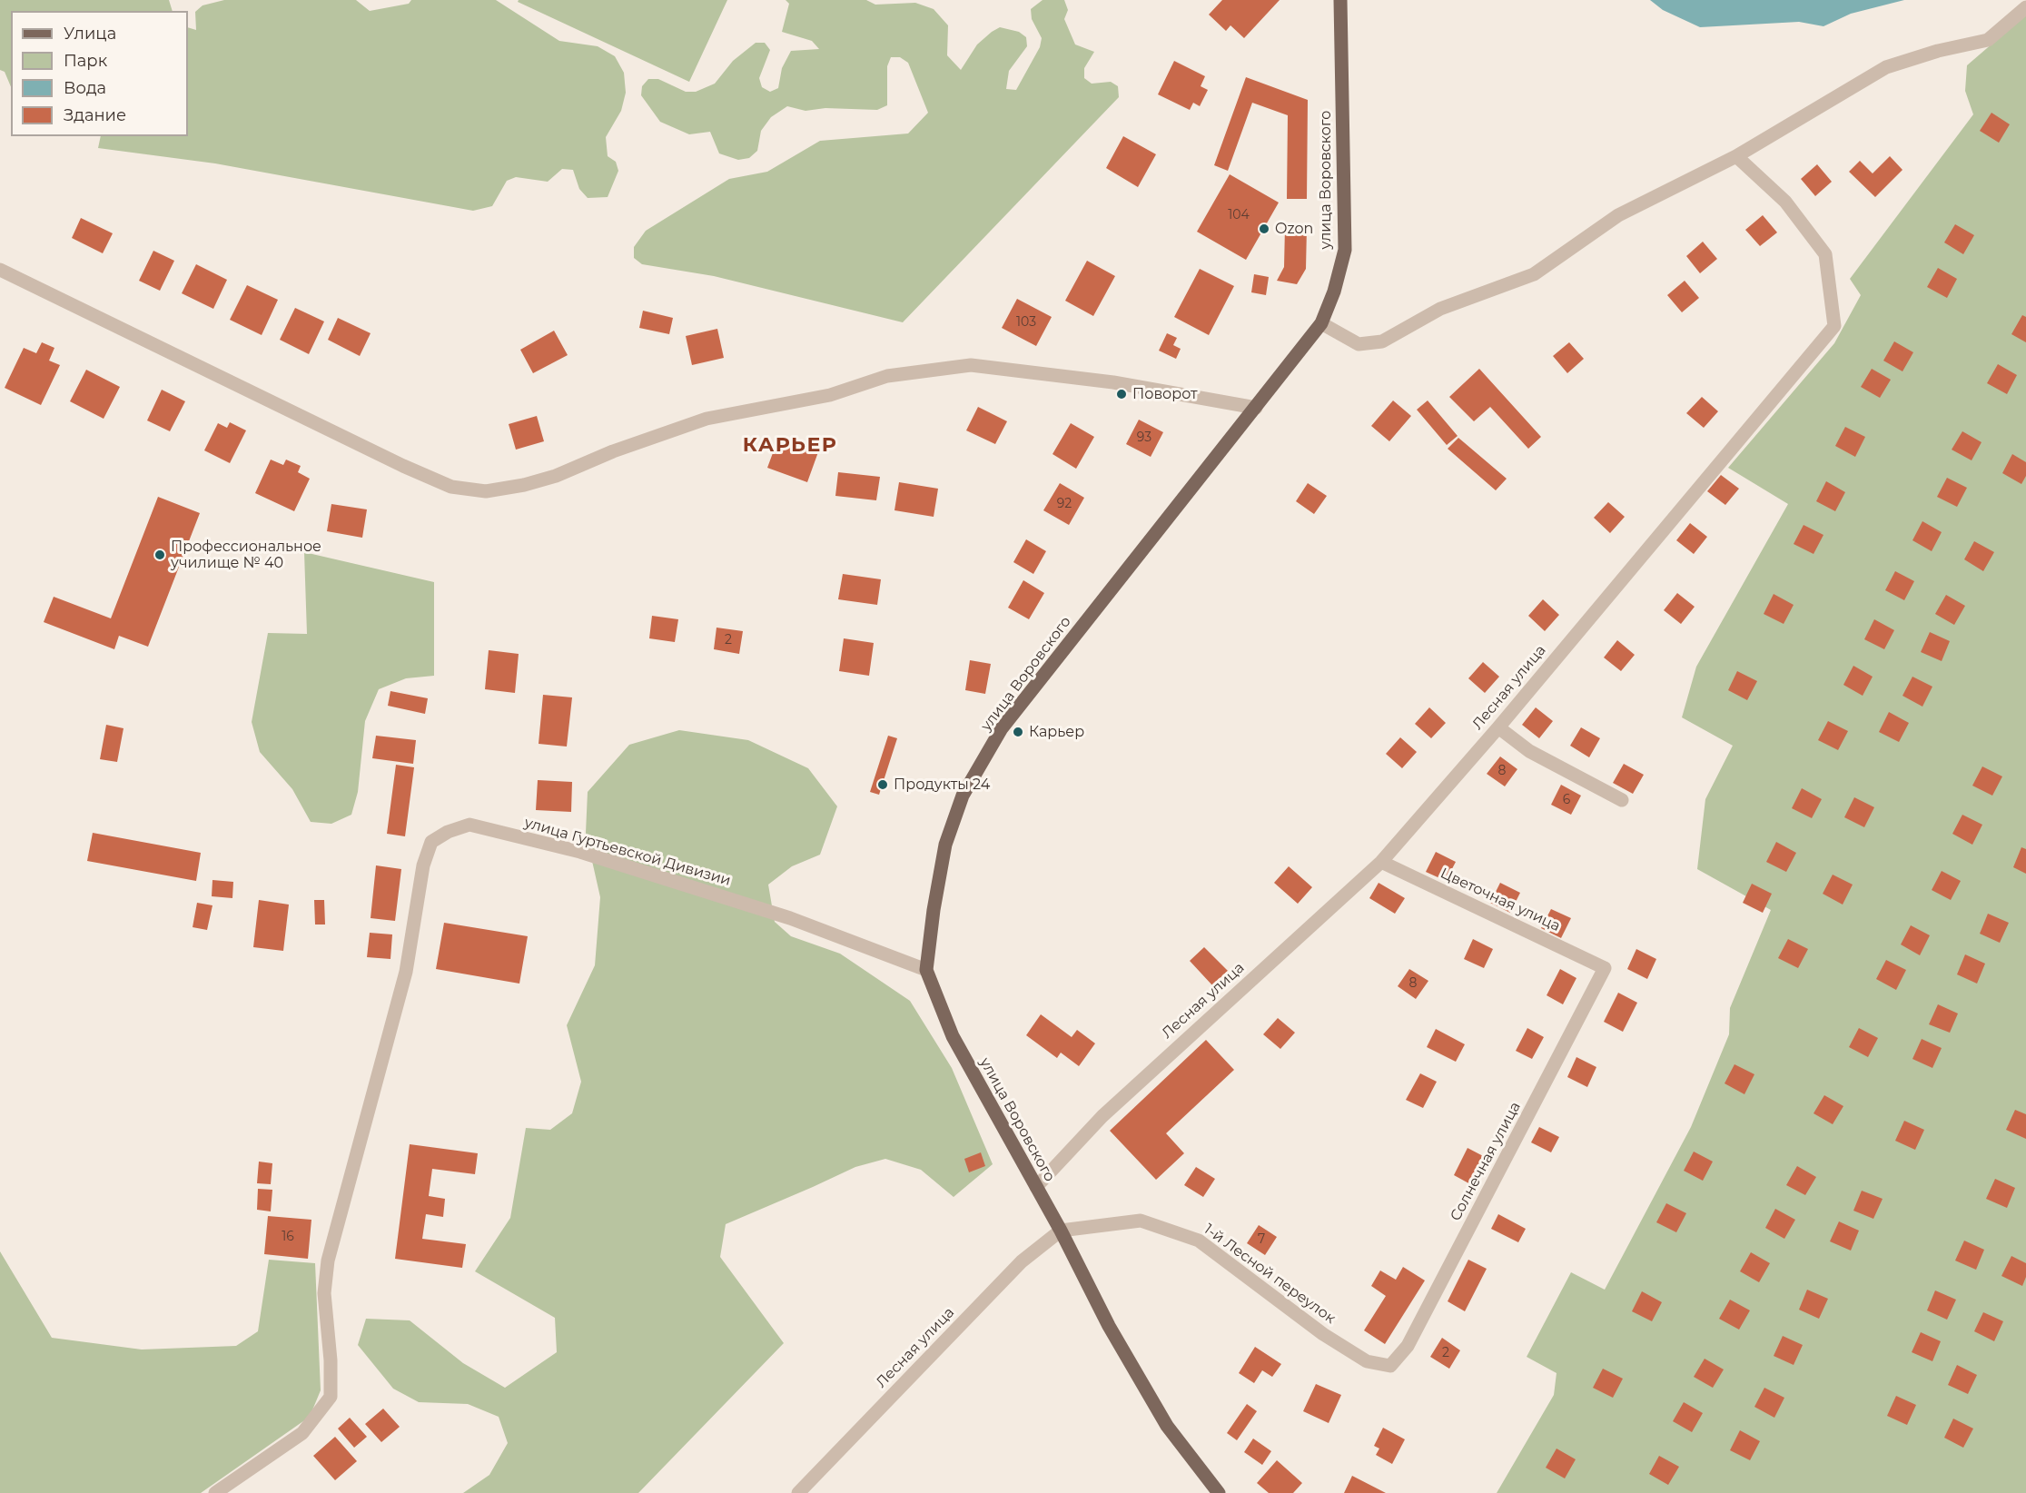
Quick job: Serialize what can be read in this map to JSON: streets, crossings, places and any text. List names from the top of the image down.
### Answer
{
  "streets": {
    "main road": ["улица Воровского"],
    "street": [
      "Лесная улица",
      "улица Гуртьевской Дивизии",
      "Цветочная улица",
      "Солнечная улица",
      "1-й Лесной переулок"
    ]
  },
  "crossings": [
    ["улица Воровского", "Лесная улица"],
    ["улица Воровского", "улица Гуртьевской Дивизии"],
    ["улица Воровского", "1-й Лесной переулок"],
    ["Лесная улица", "Цветочная улица"],
    ["Лесная улица", "1-й Лесной переулок"],
    ["Цветочная улица", "Солнечная улица"],
    ["Солнечная улица", "1-й Лесной переулок"]
  ],
  "districts": ["КАРЬЕР"],
  "places": [
    "Ozon",
    "Поворот",
    "Профессиональное училище № 40",
    "Карьер",
    "Продукты 24"
  ],
  "house_numbers": [
    "104",
    "103",
    "93",
    "92",
    "2",
    "8",
    "6",
    "8",
    "16",
    "7",
    "2"
  ],
  "legend": [
    "Улица",
    "Парк",
    "Вода",
    "Здание"
  ]
}
